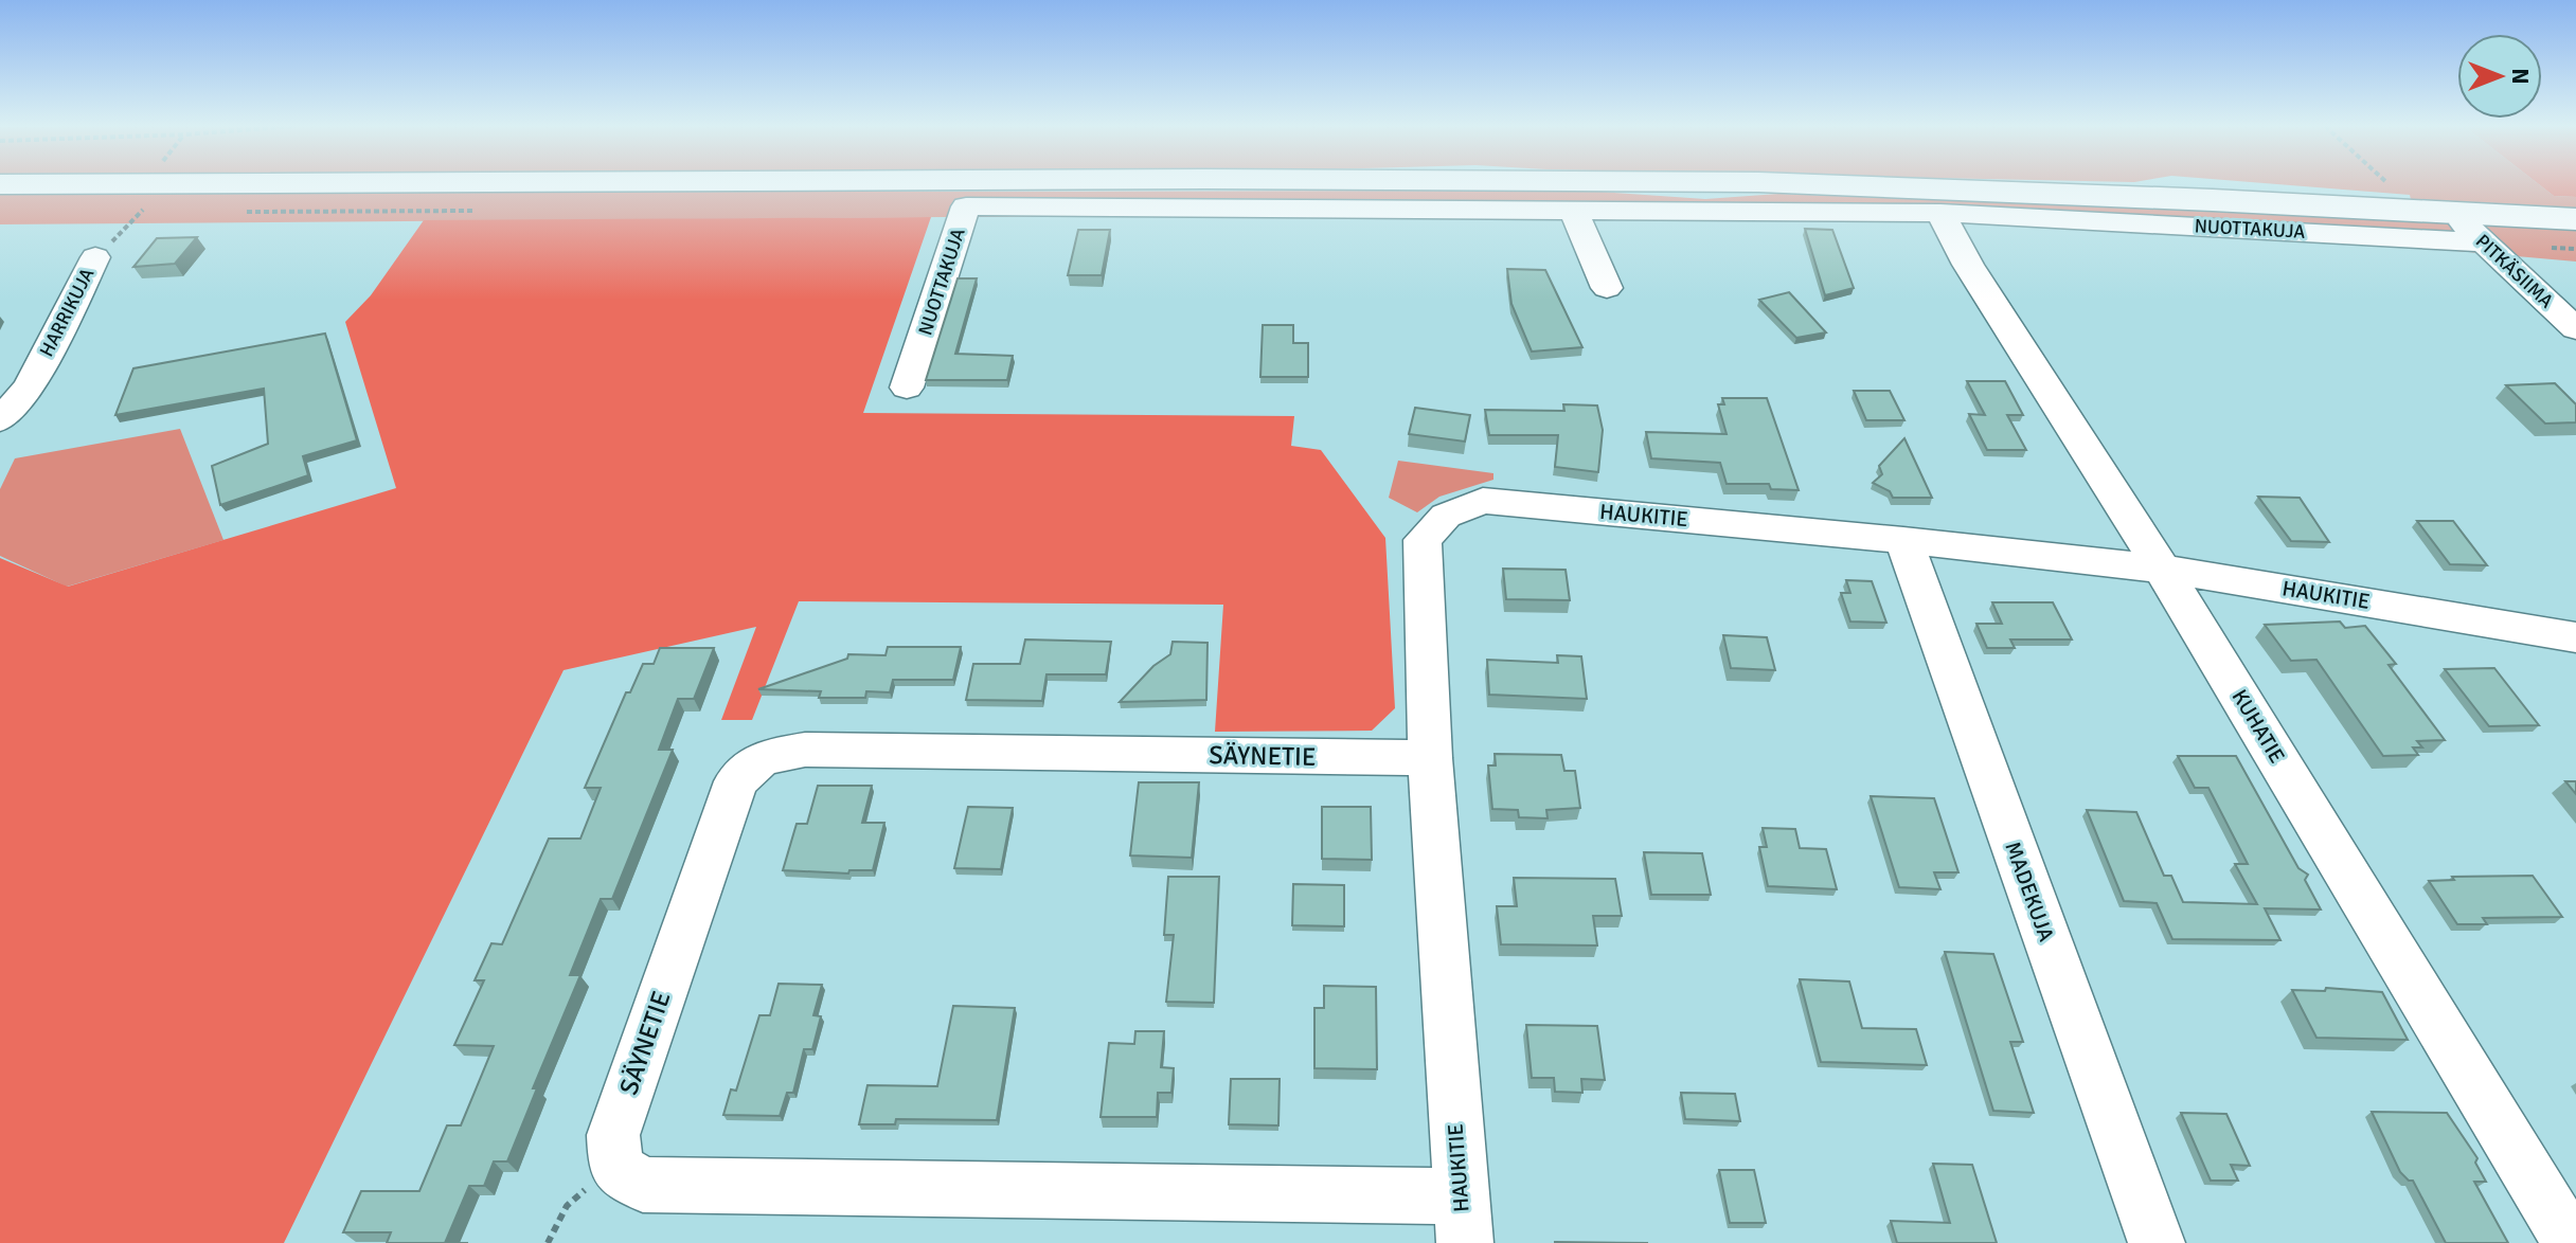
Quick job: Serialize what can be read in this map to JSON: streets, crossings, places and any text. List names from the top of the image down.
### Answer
{
  "streets": {
    "street": [
      "NUOTTAKUJA",
      "PITKÄSIIMA",
      "HARRIKUJA",
      "HAUKITIE",
      "KUHATIE",
      "SÄYNETIE",
      "MADEKUJA"
    ]
  },
  "crossings": [
    ["NUOTTAKUJA", "PITKÄSIIMA"],
    ["NUOTTAKUJA", "KUHATIE"],
    ["HAUKITIE", "KUHATIE"],
    ["HAUKITIE", "SÄYNETIE"],
    ["HAUKITIE", "MADEKUJA"]
  ],
  "north": "right"
}
